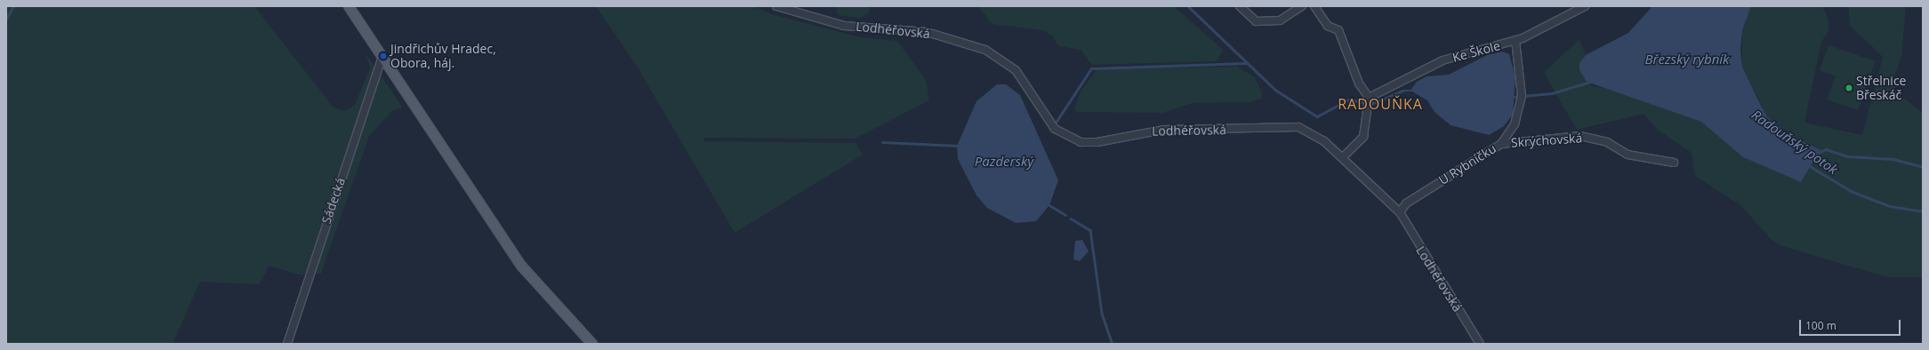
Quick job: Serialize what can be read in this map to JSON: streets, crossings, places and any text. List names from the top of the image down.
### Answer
{
  "streets": {
    "street": [
      "Lodhéřovská",
      "Ke Škole",
      "Skrýchovská",
      "U Rybníčku",
      "Sádecká"
    ]
  },
  "crossings": [
    ["Lodhéřovská", "U Rybníčku"],
    ["Ke Škole", "U Rybníčku"],
    ["Skrýchovská", "U Rybníčku"]
  ],
  "districts": ["RADOUŇKA"],
  "water": ["Březský rybník", "Radouňský potok", "Pazderský"],
  "places": ["Jindřichův Hradec, Obora, háj.", "Střelnice Břeskáč"],
  "scale_bar": "100 m"
}
